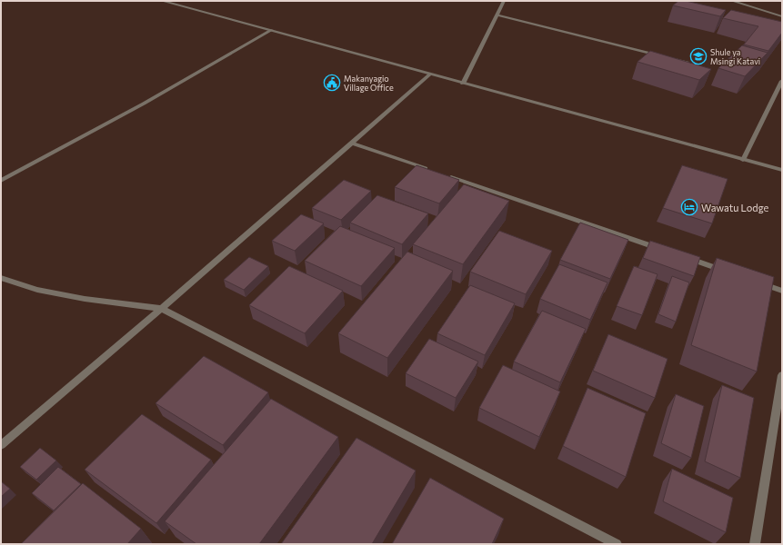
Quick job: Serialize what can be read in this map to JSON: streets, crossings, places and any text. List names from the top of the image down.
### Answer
{
  "places": {
    "school or university": ["Shule ya Msingi Katavi"],
    "public building": ["Makanyagio Village Office"],
    "hotel": ["Wawatu Lodge"]
  }
}
